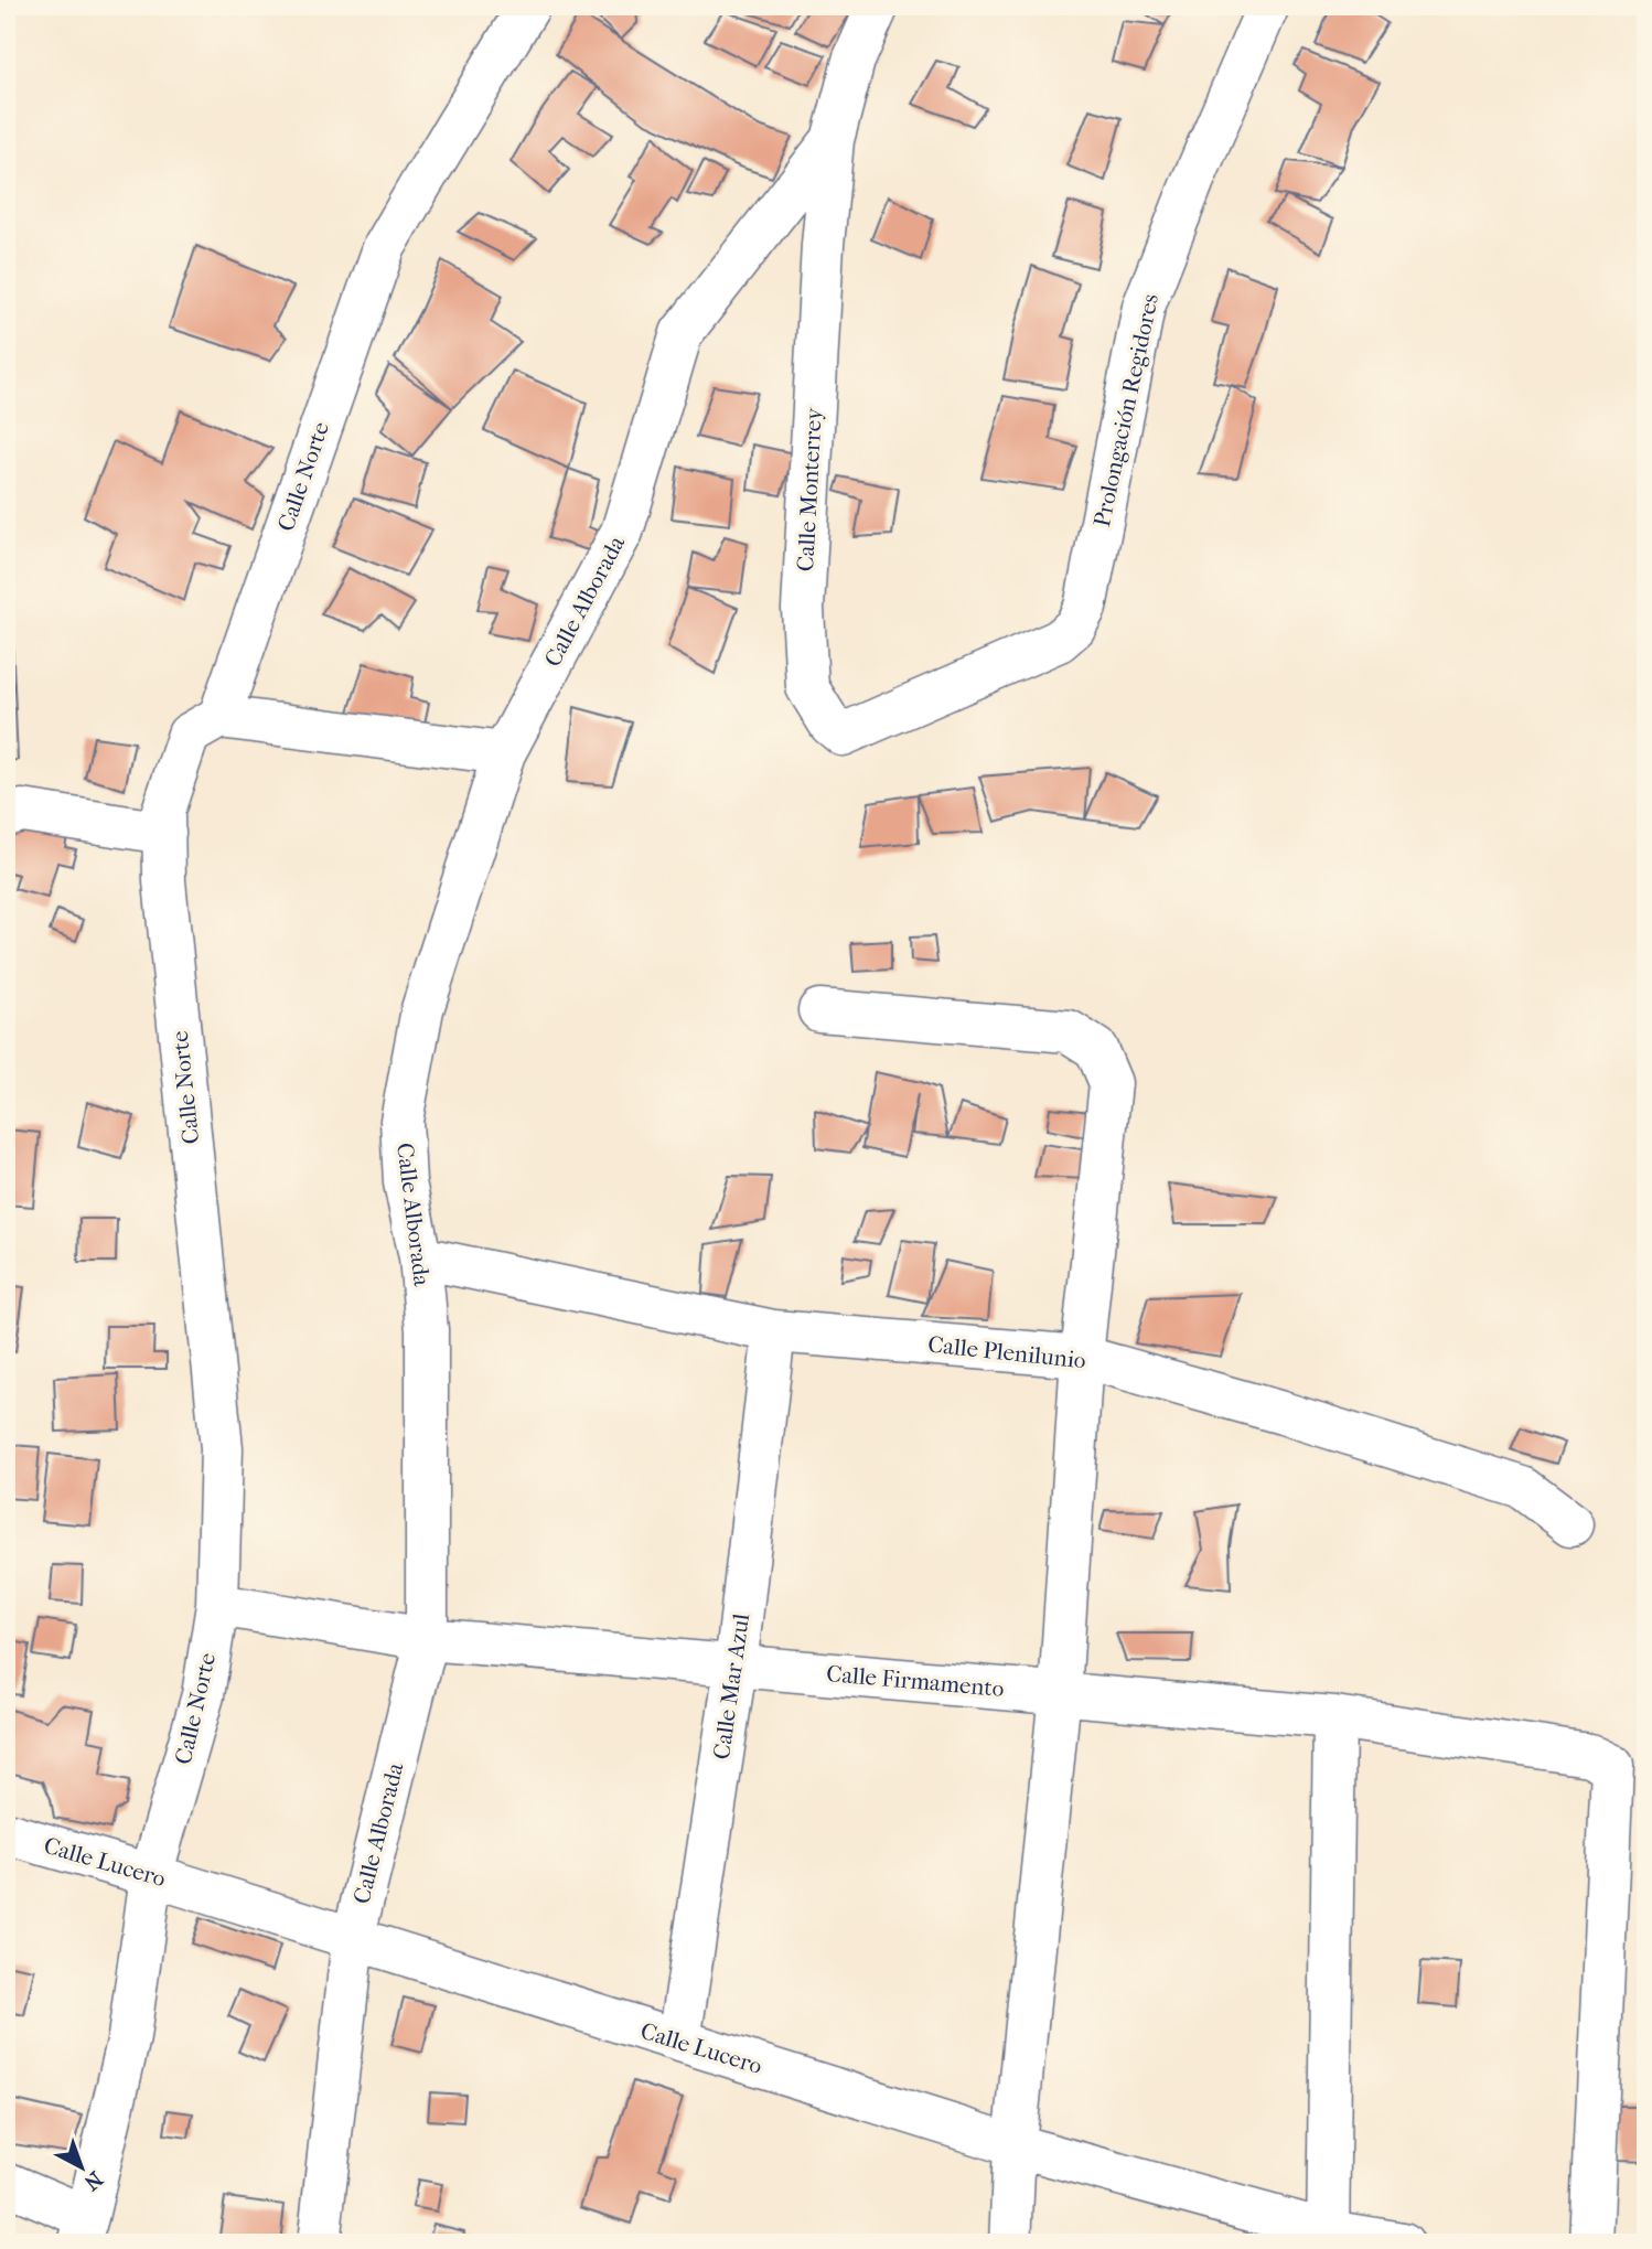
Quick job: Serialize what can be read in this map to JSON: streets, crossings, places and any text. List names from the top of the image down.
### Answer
{
  "streets": {
    "street": [
      "Prolongación Regidores",
      "Calle Norte",
      "Calle Monterrey",
      "Calle Alborada",
      "Calle Plenilunio",
      "Calle Firmamento",
      "Calle Mar Azul",
      "Calle Lucero"
    ]
  },
  "crossings": [
    ["Prolongación Regidores", "Calle Monterrey"],
    ["Calle Norte", "Calle Firmamento"],
    ["Calle Norte", "Calle Lucero"],
    ["Calle Monterrey", "Calle Alborada"],
    ["Calle Alborada", "Calle Plenilunio"],
    ["Calle Alborada", "Calle Firmamento"],
    ["Calle Alborada", "Calle Lucero"],
    ["Calle Plenilunio", "Calle Mar Azul"],
    ["Calle Firmamento", "Calle Mar Azul"],
    ["Calle Mar Azul", "Calle Lucero"]
  ],
  "north": "bottom right"
}
